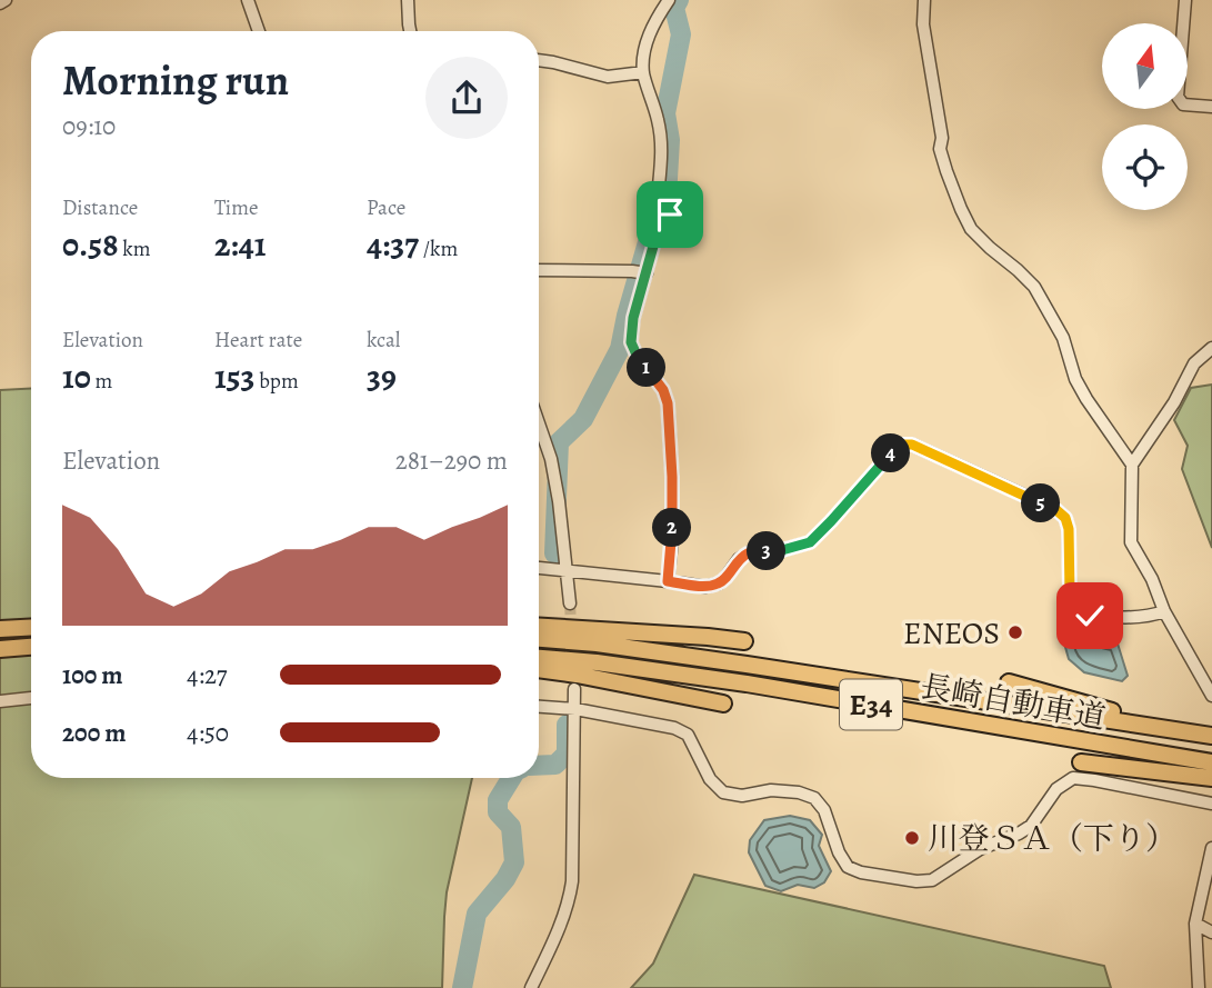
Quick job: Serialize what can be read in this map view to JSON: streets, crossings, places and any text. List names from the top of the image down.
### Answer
{
  "streets": {
    "highway": ["長崎自動車道", "E34"]
  },
  "places": ["ENEOS", "川登ＳＡ（下り）"],
  "north": "top",
  "page": {
    "heading": ["Morning run", "09:10"],
    "stats": [
      ["Distance", "0.58 km"],
      ["Time", "2:41"],
      ["Pace", "4:37 /km"],
      ["Elevation", "10 m"],
      ["Heart rate", "153 bpm"],
      ["kcal", "39"]
    ],
    "pins": [
      "1",
      "4",
      "5",
      "2",
      "3"
    ],
    "chart": ["Elevation", "281–290 m"],
    "list": [
      {
        "name": "100 m",
        "note": "4:27"
      },
      {
        "name": "200 m",
        "note": "4:50"
      }
    ]
  }
}
